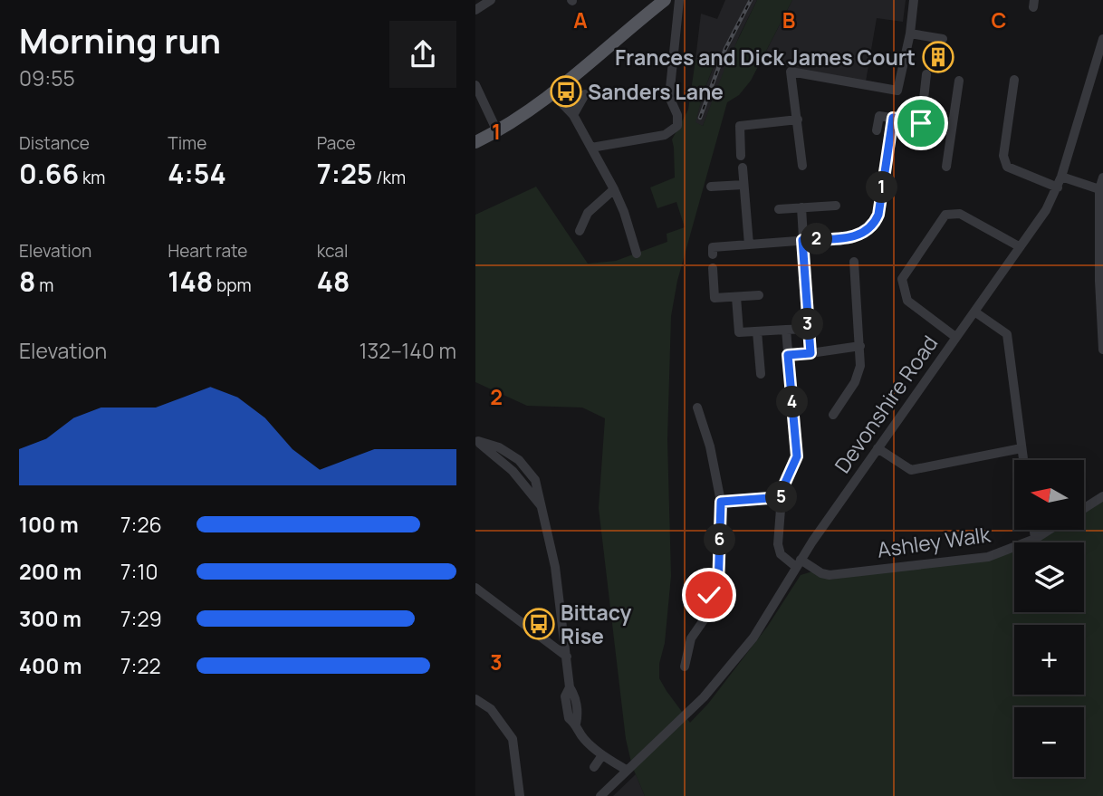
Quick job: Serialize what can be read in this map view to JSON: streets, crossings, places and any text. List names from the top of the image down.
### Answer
{
  "streets": {
    "street": ["Devonshire Road", "Ashley Walk"]
  },
  "crossings": [
    ["Devonshire Road", "Ashley Walk"]
  ],
  "places": {
    "building": ["Frances and Dick James Court"],
    "bus stop": ["Sanders Lane", "Bittacy Rise"]
  },
  "north": "left",
  "page": {
    "heading": ["Morning run", "09:55"],
    "stats": [
      ["Distance", "0.66 km"],
      ["Time", "4:54"],
      ["Pace", "7:25 /km"],
      ["Elevation", "8 m"],
      ["Heart rate", "148 bpm"],
      ["kcal", "48"]
    ],
    "pins": [
      "1",
      "2",
      "3",
      "4",
      "5",
      "6"
    ],
    "chart": ["Elevation", "132–140 m"],
    "map_buttons": ["+", "−"],
    "list": [
      {
        "name": "100 m",
        "note": "7:26"
      },
      {
        "name": "200 m",
        "note": "7:10"
      },
      {
        "name": "300 m",
        "note": "7:29"
      },
      {
        "name": "400 m",
        "note": "7:22"
      }
    ]
  },
  "grid": {
    "columns": ["A", "B", "C"],
    "rows": ["1", "2", "3"]
  }
}
